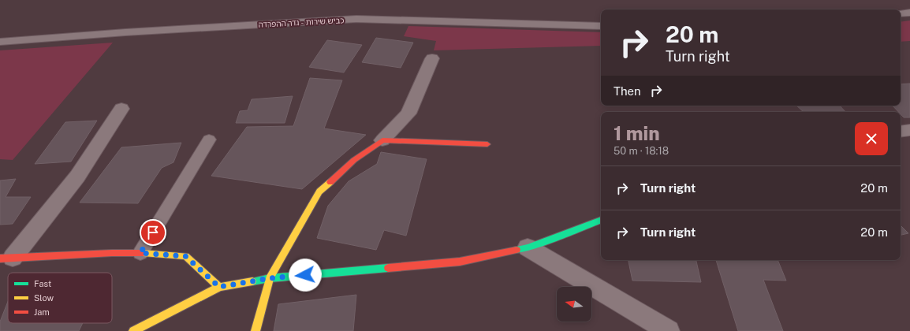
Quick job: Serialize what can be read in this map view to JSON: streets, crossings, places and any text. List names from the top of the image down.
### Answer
{
  "streets": {
    "lane": ["כביש שירות - גדר ההפרדה"]
  },
  "legend": ["Fast", "Slow", "Jam"],
  "north": "left",
  "page": {
    "turn": ["20 m", "Turn right"],
    "then": "Then",
    "heading": ["1 min", "50 m · 18:18"],
    "list": [
      {
        "name": "Turn right",
        "value": "20 m"
      },
      {
        "name": "Turn right",
        "value": "20 m"
      }
    ]
  }
}
